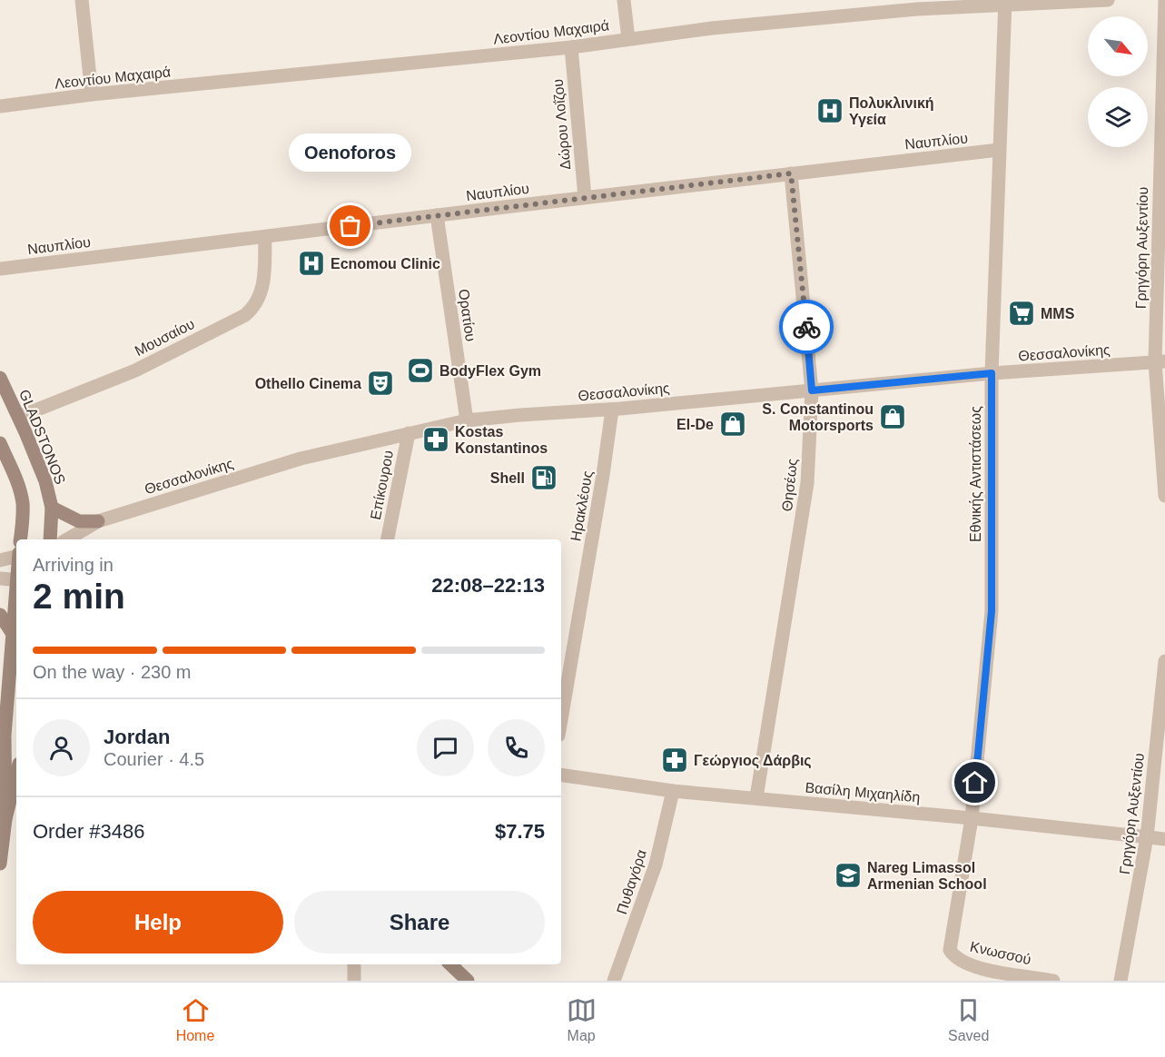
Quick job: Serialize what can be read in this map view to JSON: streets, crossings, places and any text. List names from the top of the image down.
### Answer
{
  "streets": {
    "main road": ["GLADSTONOS"],
    "street": [
      "Λεοντίου Μαχαιρά",
      "Δώρου Λοΐζου",
      "Ναυπλίου",
      "Γρηγόρη Αυξεντίου",
      "Ορατίου",
      "Μουσαίου",
      "Θεσσαλονίκης",
      "Εθνικής Αντιστάσεως",
      "Επίκουρου",
      "Θησέως",
      "Ηρακλέους",
      "Βασίλη Μιχαηλίδη",
      "Πυθαγόρα",
      "Κνωσσού"
    ]
  },
  "crossings": [
    ["Λεοντίου Μαχαιρά", "Δώρου Λοΐζου"],
    ["Λεοντίου Μαχαιρά", "Εθνικής Αντιστάσεως"],
    ["Δώρου Λοΐζου", "Ναυπλίου"],
    ["Ναυπλίου", "Ορατίου"],
    ["Ναυπλίου", "Μουσαίου"],
    ["Ναυπλίου", "Εθνικής Αντιστάσεως"],
    ["Ναυπλίου", "Θησέως"],
    ["Γρηγόρη Αυξεντίου", "Θεσσαλονίκης"],
    ["Γρηγόρη Αυξεντίου", "Βασίλη Μιχαηλίδη"],
    ["Ορατίου", "Θεσσαλονίκης"],
    ["Μουσαίου", "GLADSTONOS"],
    ["Θεσσαλονίκης", "Εθνικής Αντιστάσεως"],
    ["Θεσσαλονίκης", "Επίκουρου"],
    ["Θεσσαλονίκης", "Θησέως"],
    ["Θεσσαλονίκης", "Ηρακλέους"],
    ["Εθνικής Αντιστάσεως", "Βασίλη Μιχαηλίδη"],
    ["Εθνικής Αντιστάσεως", "Κνωσσού"],
    ["Θησέως", "Βασίλη Μιχαηλίδη"],
    ["Βασίλη Μιχαηλίδη", "Πυθαγόρα"]
  ],
  "places": {
    "hospital": ["Πολυκλινική Υγεία", "Ecnomou Clinic"],
    "other": ["Oenoforos"],
    "supermarket": ["MMS"],
    "sports": ["BodyFlex Gym"],
    "theatre": ["Othello Cinema"],
    "shop": ["S. Constantinou Motorsports", "El-De"],
    "pharmacy": ["Kostas Konstantinos", "Γεώργιος Δάρβις"],
    "fuel station": ["Shell"],
    "school or university": ["Nareg Limassol Armenian School"]
  },
  "north": "bottom right",
  "page": {
    "bubble": "Oenoforos",
    "heading": ["2 min", "Arriving in", "22:08–22:13"],
    "panel": [
      "Jordan",
      "Courier · 4.5",
      "Order #3486",
      "$7.75"
    ],
    "bar": "On the way · 230 m",
    "buttons": ["Help", "Share"],
    "tabs": ["Home", "Map", "Saved"]
  }
}
